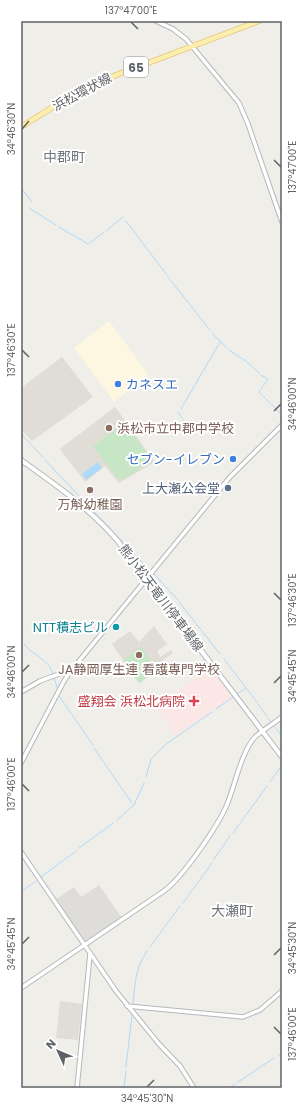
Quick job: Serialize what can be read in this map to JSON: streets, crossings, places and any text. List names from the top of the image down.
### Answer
{
  "streets": {
    "main road": ["65", "浜松環状線", "熊小松天竜川停車場線"]
  },
  "districts": ["中郡町", "大瀬町"],
  "places": {
    "other": [
      "カネスエ",
      "浜松市立中郡中学校",
      "セブン-イレブン",
      "上大瀬公会堂",
      "万斛幼稚園",
      "NTT積志ビル",
      "JA静岡厚生連 看護専門学校"
    ],
    "health": ["盛翔会 浜松北病院"]
  },
  "north": "top left",
  "coordinates": [
    "137°47'00\"E",
    "34°46'30\"N",
    "137°46'30\"E",
    "34°46'00\"N",
    "34°45'45\"N",
    "137°46'00\"E",
    "34°45'30\"N"
  ]
}
